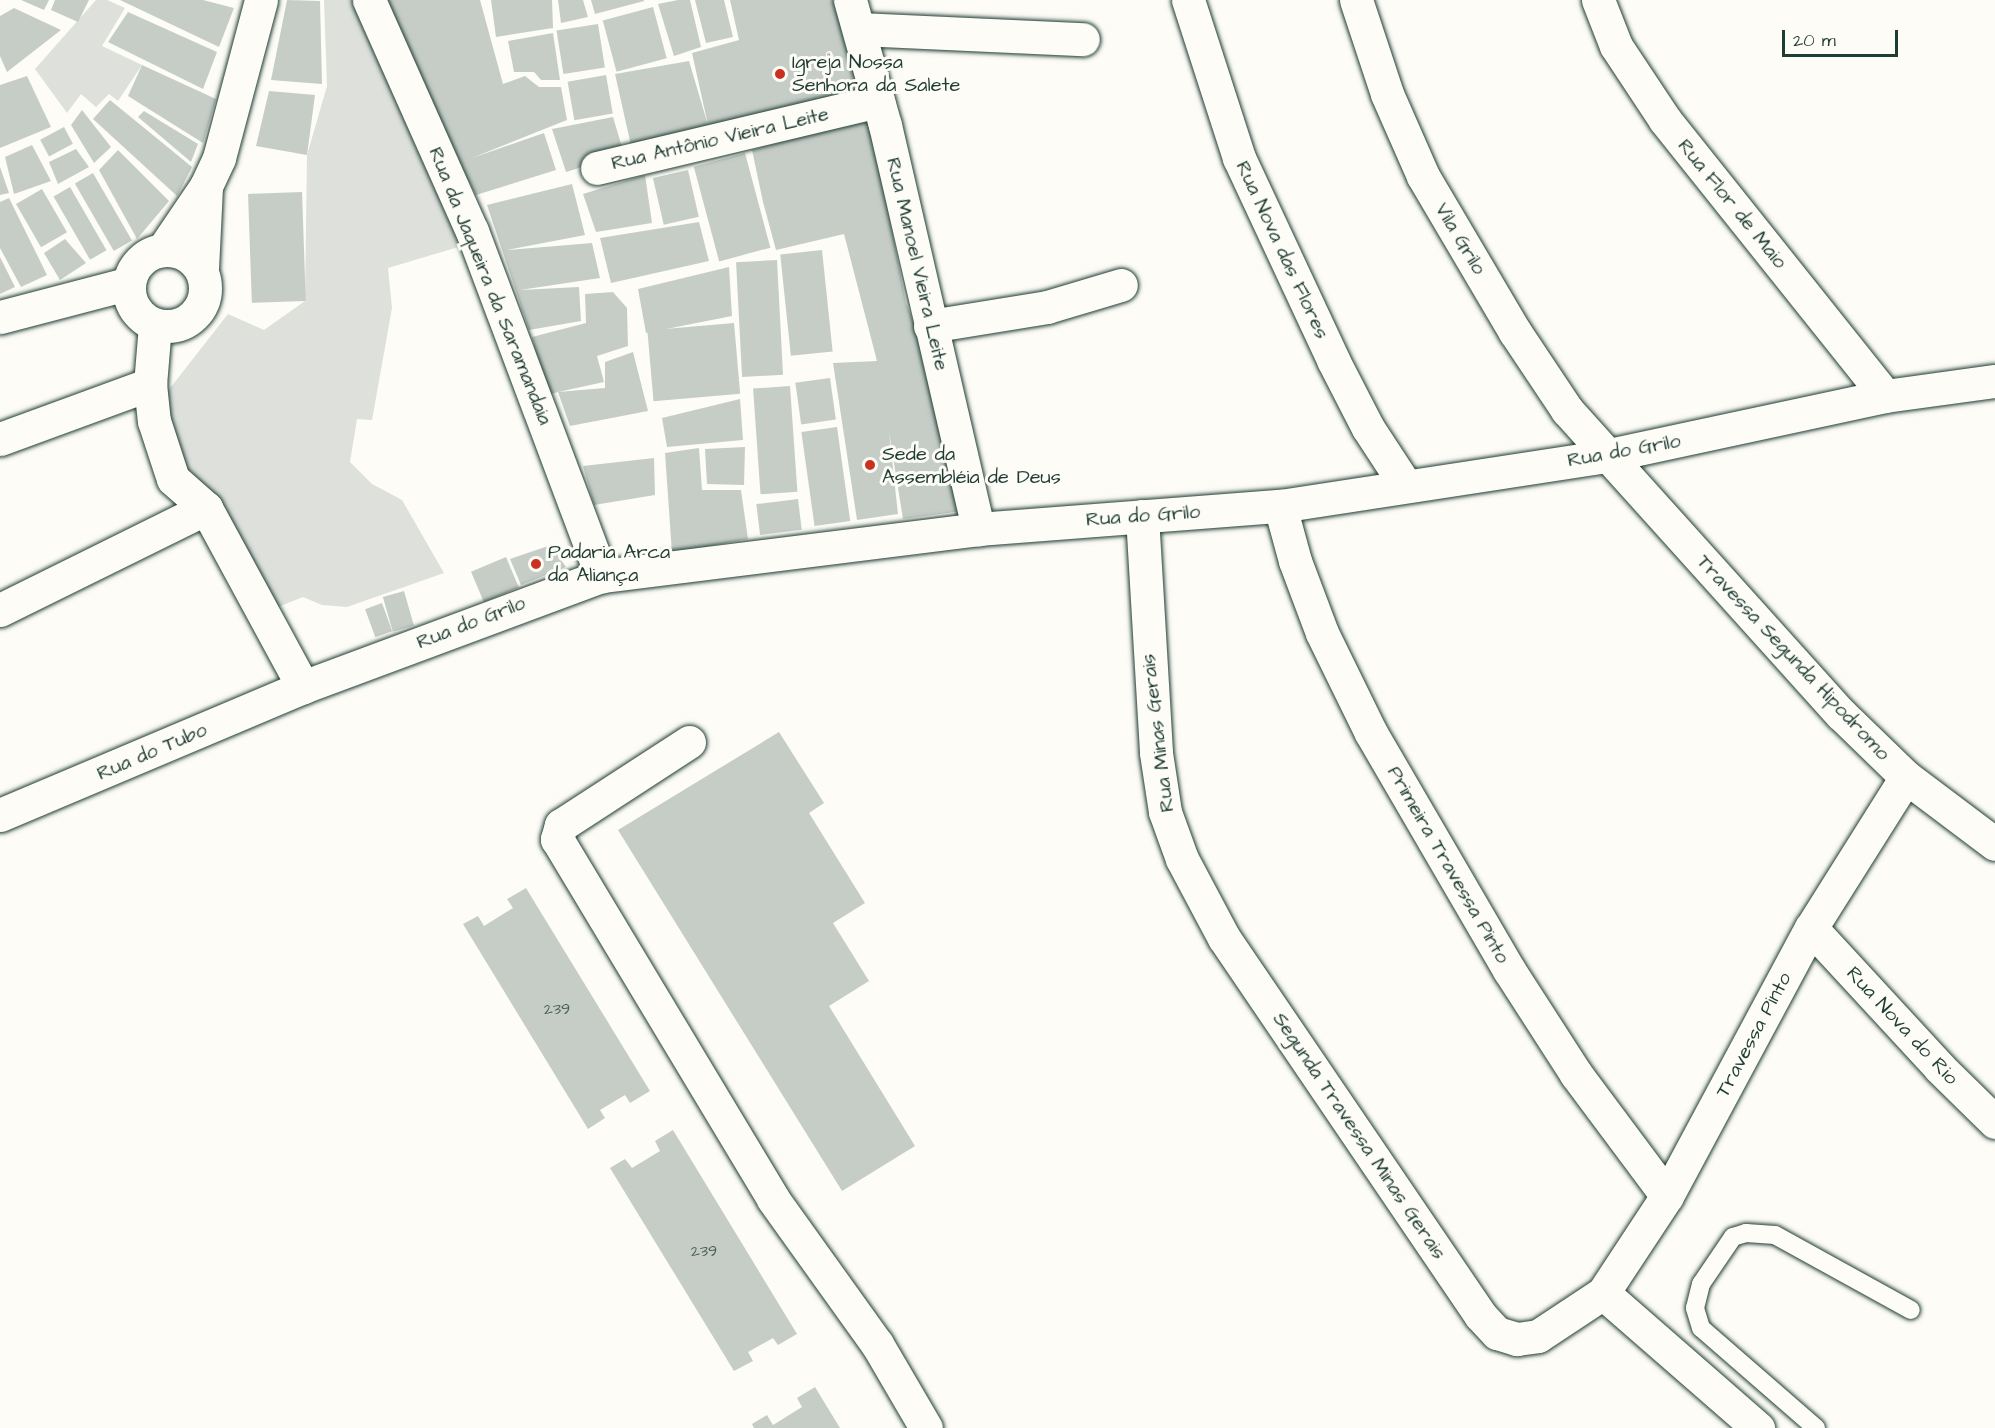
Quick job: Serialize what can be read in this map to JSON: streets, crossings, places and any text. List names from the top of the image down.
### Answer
{
  "streets": {
    "street": [
      "Rua Antônio Vieira Leite",
      "Rua Flor de Maio",
      "Vila Grilo",
      "Rua Nova das Flores",
      "Rua Manoel Vieira Leite",
      "Rua da Jaqueira da Saramandaia",
      "Rua do Grilo",
      "Travessa Segunda Hipodromo",
      "Rua Minas Gerais",
      "Rua do Tubo",
      "Primeira Travessa Pinto",
      "Rua Nova do Rio",
      "Travessa Pinto",
      "Segunda Travessa Minas Gerais"
    ]
  },
  "crossings": [
    ["Rua Antônio Vieira Leite", "Rua Manoel Vieira Leite"],
    ["Rua Flor de Maio", "Rua do Grilo"],
    ["Vila Grilo", "Rua do Grilo"],
    ["Vila Grilo", "Travessa Segunda Hipodromo"],
    ["Rua Nova das Flores", "Rua do Grilo"],
    ["Rua Manoel Vieira Leite", "Rua do Grilo"],
    ["Rua da Jaqueira da Saramandaia", "Rua do Grilo"],
    ["Rua do Grilo", "Travessa Segunda Hipodromo"],
    ["Rua do Grilo", "Rua Minas Gerais"],
    ["Rua do Grilo", "Rua do Tubo"],
    ["Rua do Grilo", "Primeira Travessa Pinto"],
    ["Travessa Segunda Hipodromo", "Travessa Pinto"],
    ["Rua Minas Gerais", "Segunda Travessa Minas Gerais"],
    ["Primeira Travessa Pinto", "Travessa Pinto"],
    ["Rua Nova do Rio", "Travessa Pinto"],
    ["Travessa Pinto", "Segunda Travessa Minas Gerais"]
  ],
  "places": ["Igreja Nossa Senhora da Salete", "Sede da Assembléia de Deus", "Padaria Arca da Aliança"],
  "house_numbers": ["239", "239"],
  "scale_bar": "20 m"
}
